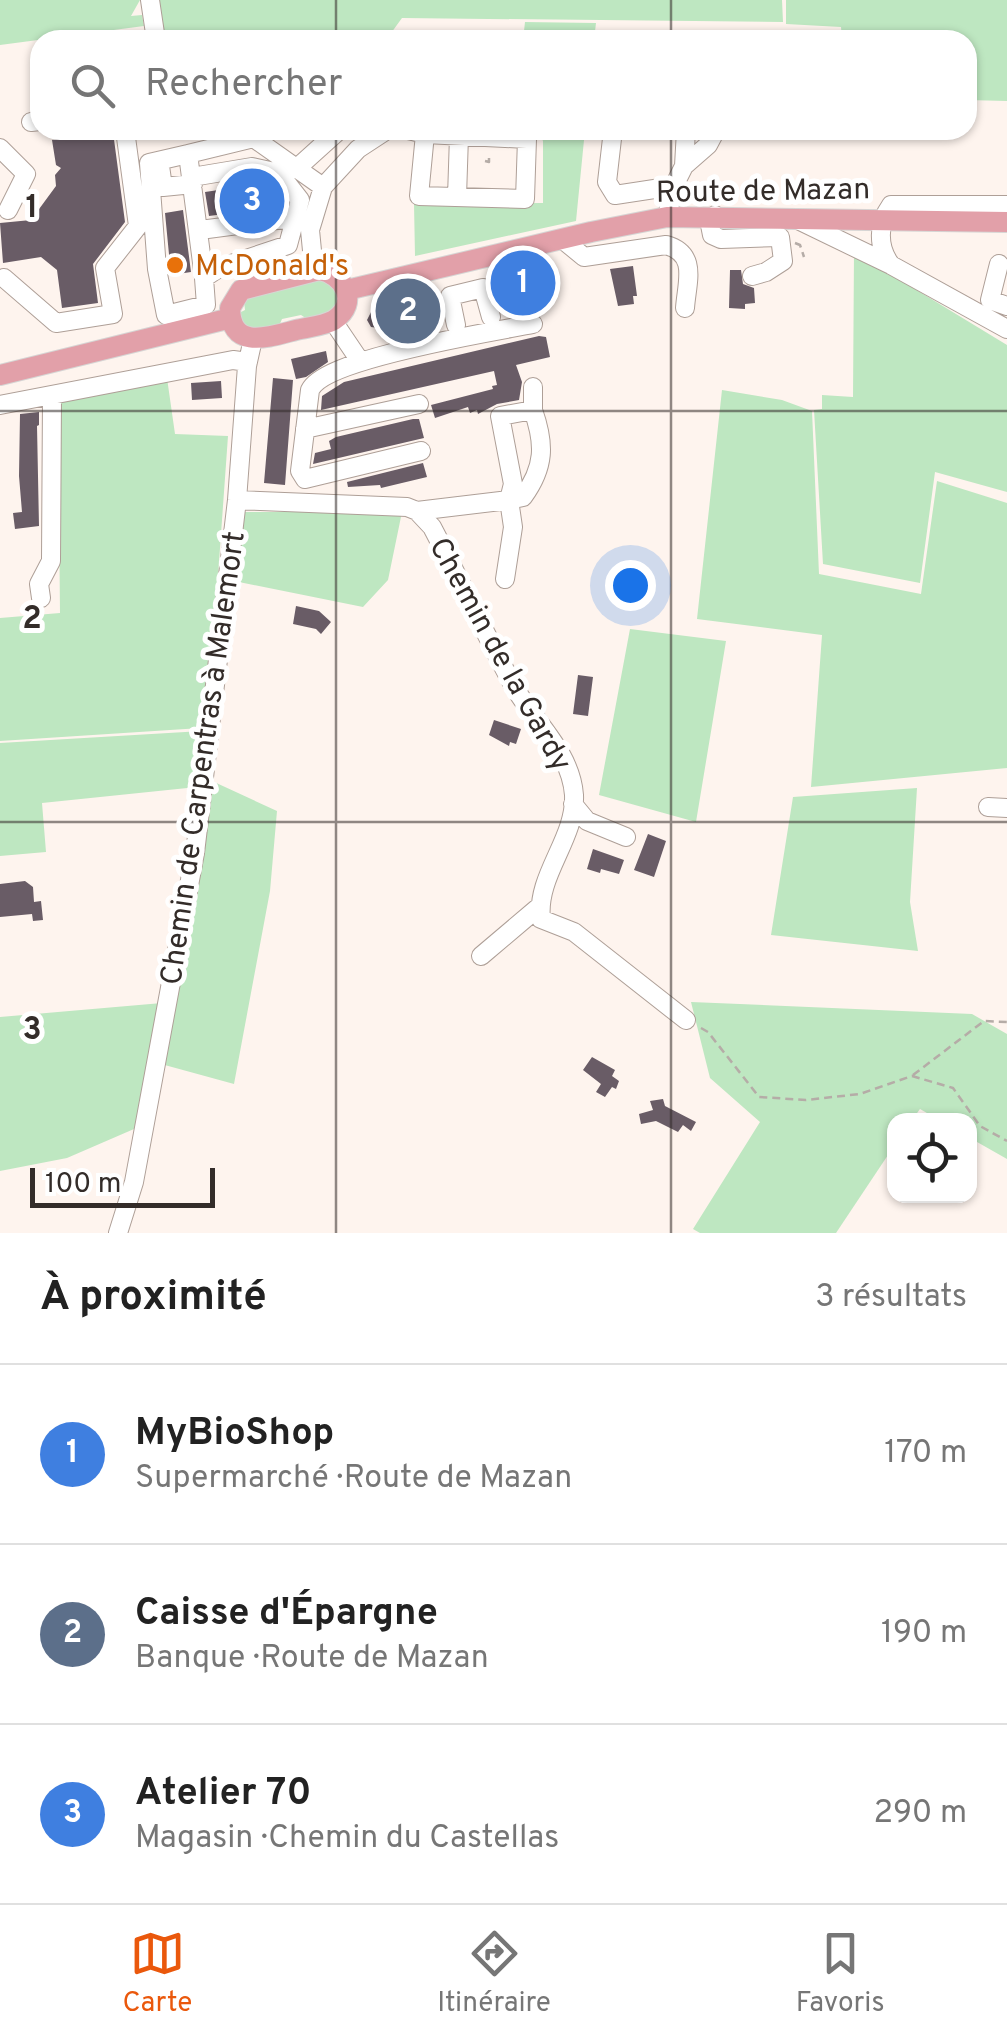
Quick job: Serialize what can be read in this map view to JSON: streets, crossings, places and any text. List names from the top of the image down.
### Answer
{
  "streets": {
    "main road": ["Route de Mazan"],
    "street": ["Chemin de la Gardy", "Chemin de Carpentras à Malemort"]
  },
  "crossings": [
    ["Chemin de la Gardy", "Chemin de Carpentras à Malemort"]
  ],
  "places": ["McDonald's"],
  "scale_bar": "100 m",
  "page": {
    "search": "Rechercher",
    "pins": ["3", "1", "2"],
    "scale": "100 m",
    "heading": ["À proximité", "3 résultats"],
    "list": [
      {
        "mark": "1",
        "name": "MyBioShop",
        "note": "Supermarché · Route de Mazan",
        "value": "170 m"
      },
      {
        "mark": "2",
        "name": "Caisse d'Épargne",
        "note": "Banque · Route de Mazan",
        "value": "190 m"
      },
      {
        "mark": "3",
        "name": "Atelier 70",
        "note": "Magasin · Chemin du Castellas",
        "value": "290 m"
      }
    ],
    "nav": ["Carte", "Itinéraire", "Favoris"]
  },
  "grid": {
    "rows": ["1", "2", "3"]
  }
}
